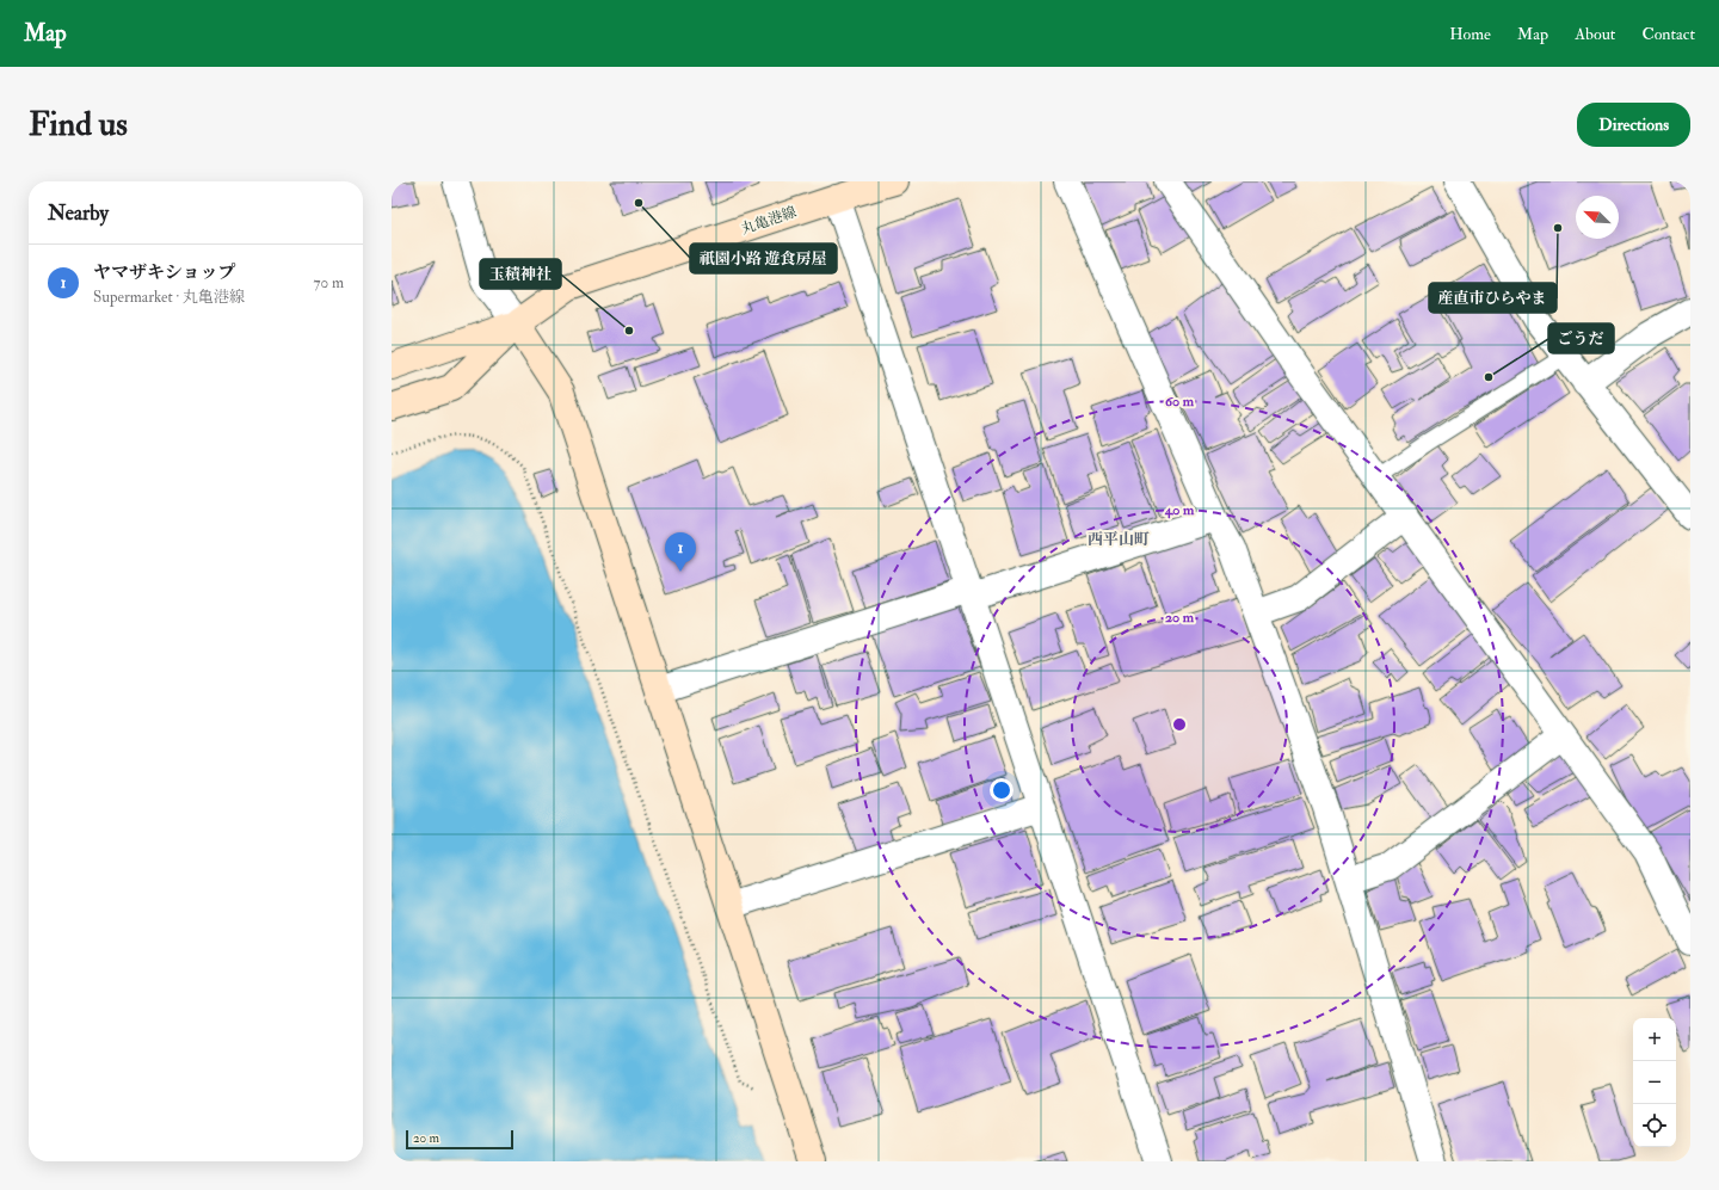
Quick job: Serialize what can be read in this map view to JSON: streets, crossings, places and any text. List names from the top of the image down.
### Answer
{
  "streets": {
    "street": ["丸亀港線"]
  },
  "districts": ["西平山町"],
  "places": [
    "祇園小路 遊食房屋",
    "産直市ひらやま",
    "玉積神社",
    "ごうだ"
  ],
  "scale_bar": "20 m",
  "north": "top left",
  "page": {
    "header": "Map",
    "nav": [
      "Home",
      "Map",
      "About",
      "Contact"
    ],
    "buttons": "Directions",
    "title": "Find us",
    "heading": "Nearby",
    "list": [
      {
        "mark": "1",
        "name": "ヤマザキショップ",
        "note": "Supermarket · 丸亀港線",
        "value": "70 m"
      }
    ],
    "pins": "1",
    "map_buttons": ["+", "−"],
    "scale": "20 m"
  },
  "rings": ["60 m", "40 m", "20 m"]
}
